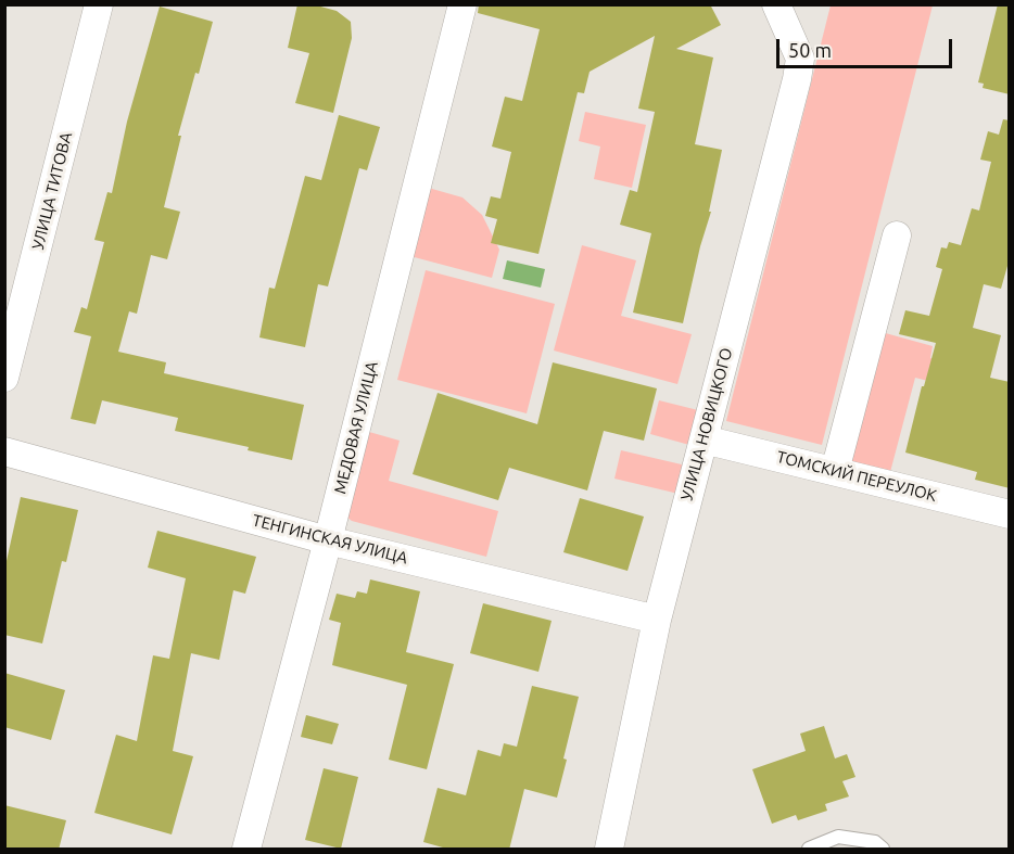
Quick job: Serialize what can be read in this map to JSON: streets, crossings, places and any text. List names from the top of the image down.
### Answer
{
  "streets": {
    "street": [
      "УЛИЦА ТИТОВА",
      "УЛИЦА НОВИЦКОГО",
      "МЕДОВАЯ УЛИЦА",
      "ТОМСКИЙ ПЕРЕУЛОК",
      "ТЕНГИНСКАЯ УЛИЦА"
    ]
  },
  "crossings": [
    ["УЛИЦА НОВИЦКОГО", "ТОМСКИЙ ПЕРЕУЛОК"],
    ["УЛИЦА НОВИЦКОГО", "ТЕНГИНСКАЯ УЛИЦА"],
    ["МЕДОВАЯ УЛИЦА", "ТЕНГИНСКАЯ УЛИЦА"]
  ],
  "scale_bar": "50 m"
}
